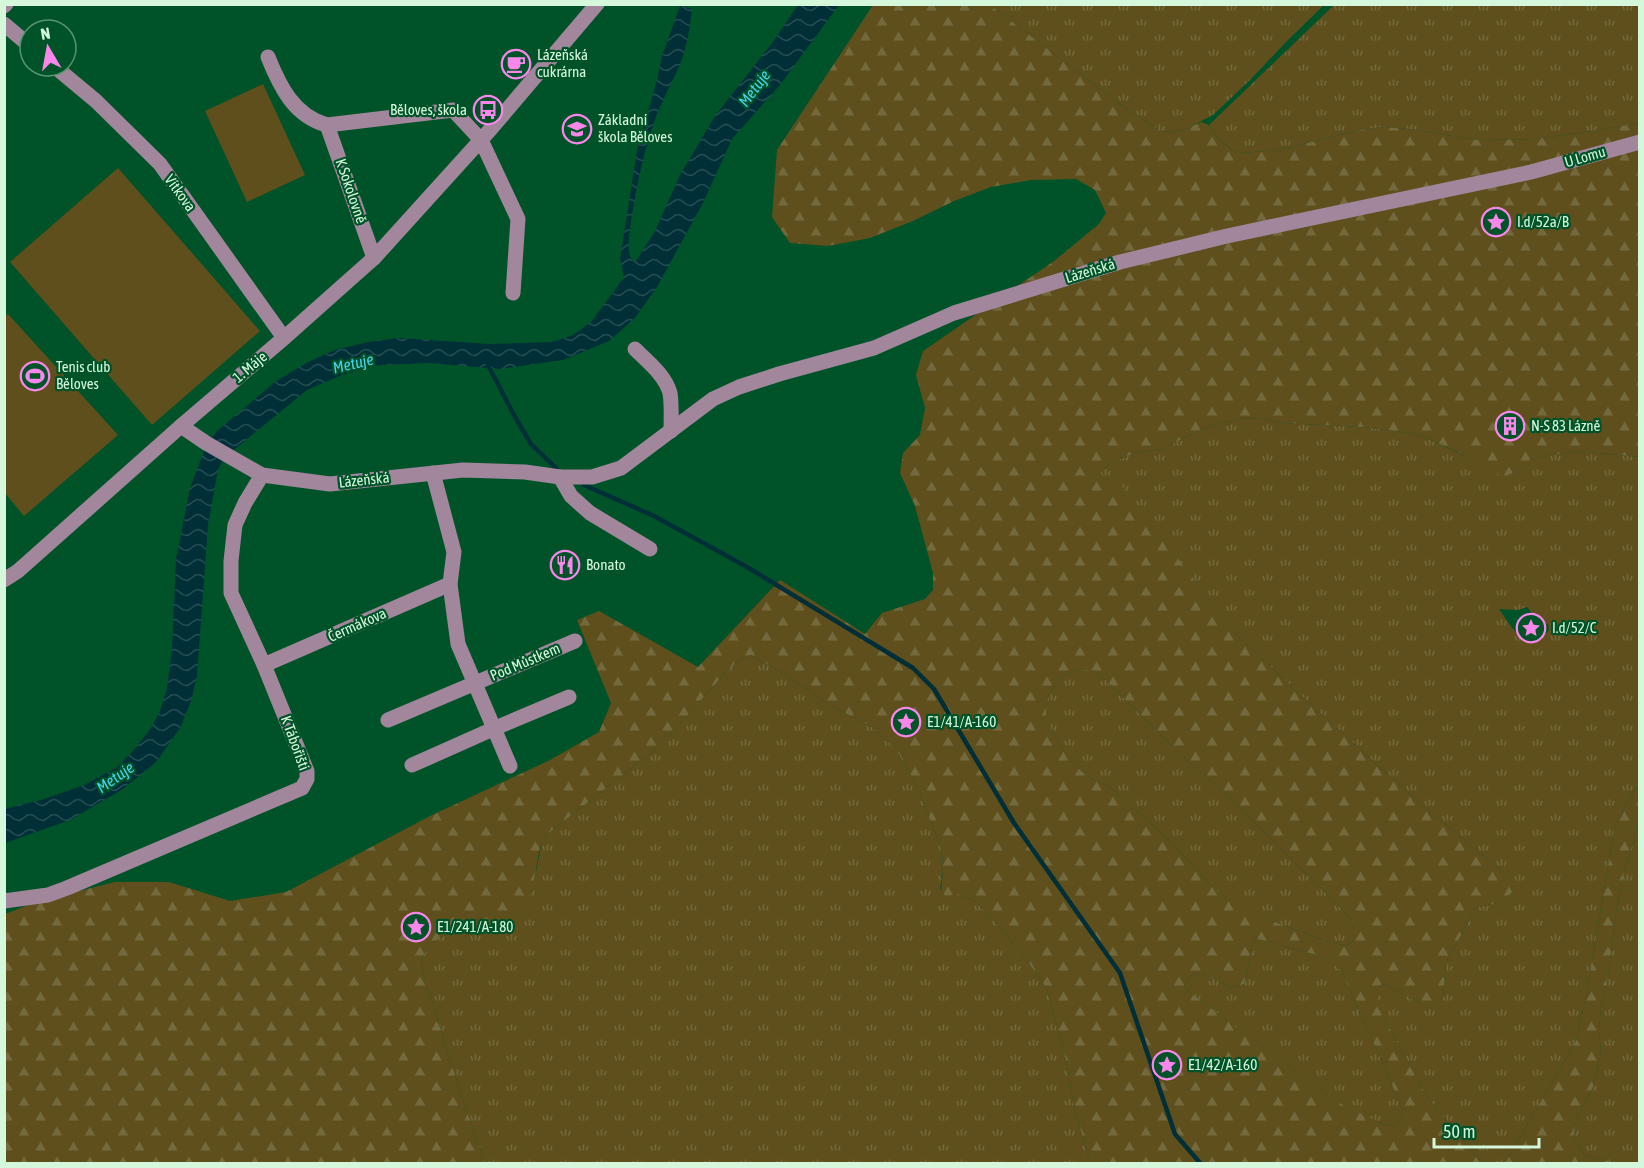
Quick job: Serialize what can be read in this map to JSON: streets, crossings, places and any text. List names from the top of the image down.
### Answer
{
  "streets": {
    "street": [
      "U Lomu",
      "K Sokolovně",
      "Vítkova",
      "Lázeňská",
      "1. Máje",
      "Čermákova",
      "Pod Můstkem",
      "K Tábořišti"
    ]
  },
  "crossings": [
    ["U Lomu", "Lázeňská"],
    ["K Sokolovně", "1. Máje"],
    ["Vítkova", "1. Máje"],
    ["Lázeňská", "1. Máje"],
    ["Lázeňská", "Pod Můstkem"],
    ["Lázeňská", "K Tábořišti"],
    ["Čermákova", "Pod Můstkem"],
    ["Čermákova", "K Tábořišti"]
  ],
  "water": ["Metuje"],
  "places": {
    "cafe": ["Lázeňská cukrárna"],
    "bus stop": ["Běloves, škola"],
    "school or university": ["Základní škola Běloves"],
    "place": [
      "I.d/52a/B",
      "I.d/52/C",
      "E1/41/A-160",
      "E1/241/A-180",
      "E1/42/A-160"
    ],
    "sports": ["Tenis club Běloves"],
    "building": ["N-S 83 Lázně"],
    "restaurant": ["Bonato"]
  },
  "scale_bar": "50 m",
  "north": "top"
}
